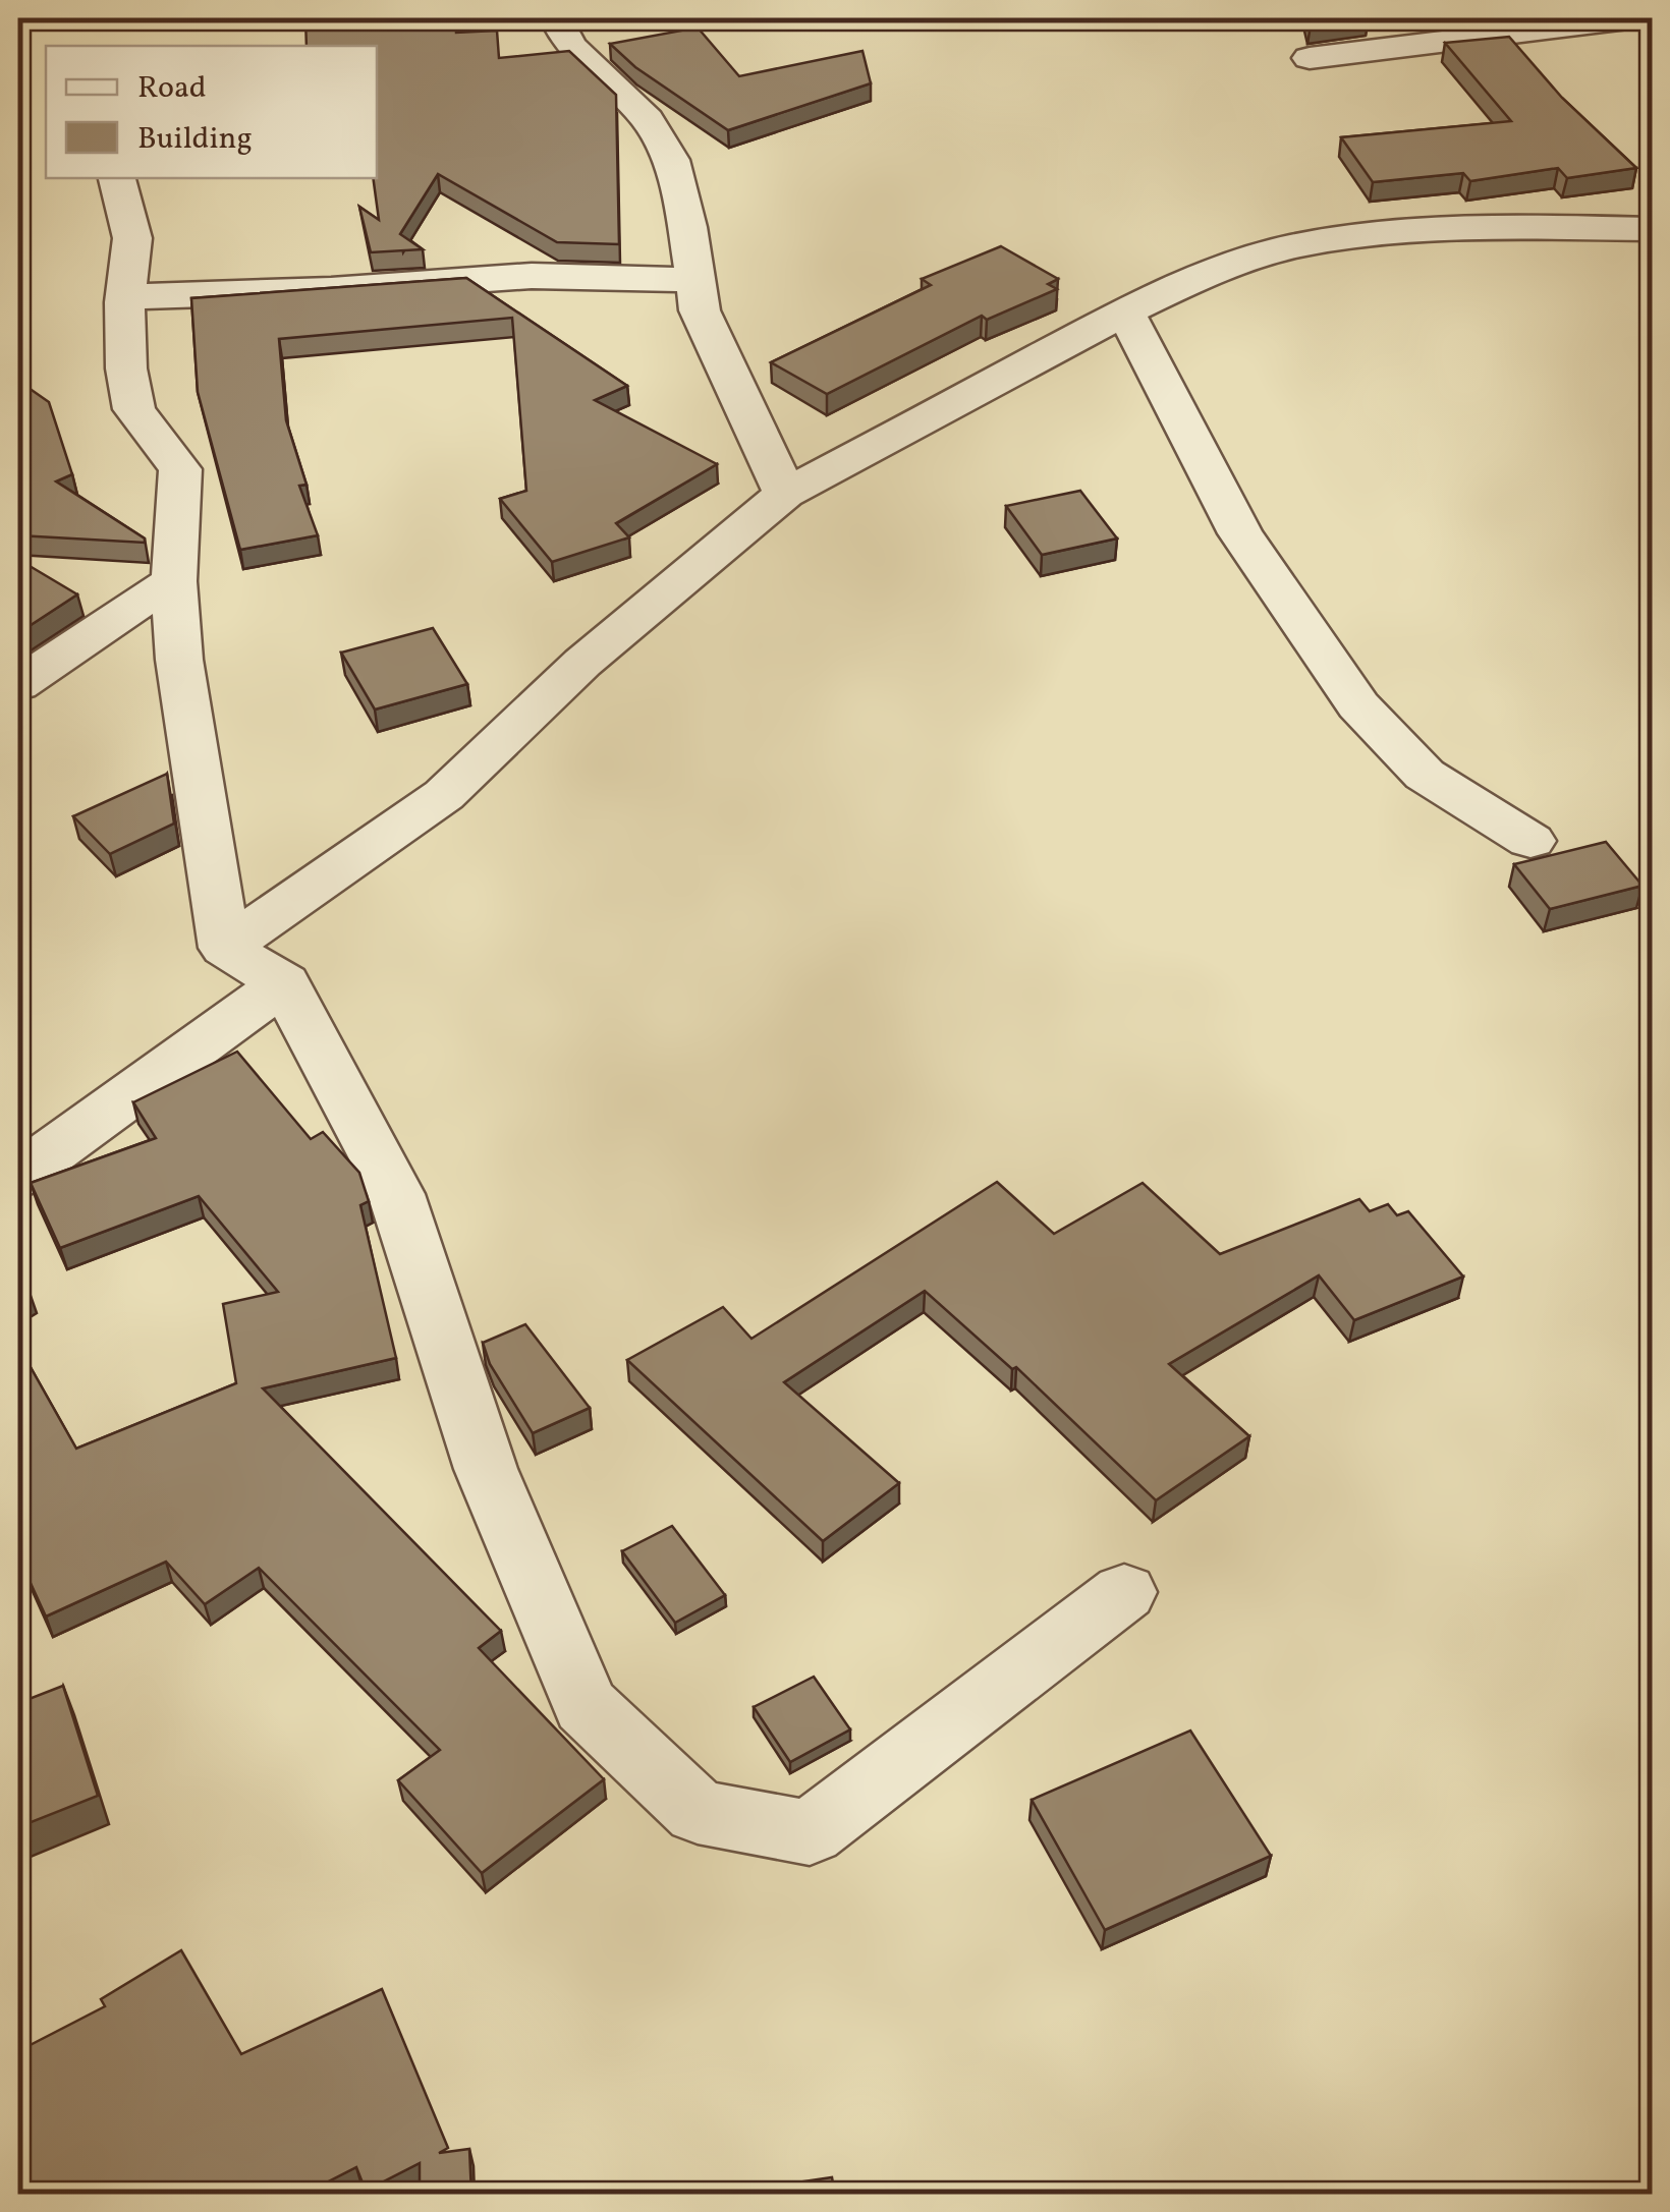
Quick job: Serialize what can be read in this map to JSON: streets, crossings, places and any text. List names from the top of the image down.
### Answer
{
  "legend": ["Road", "Building"]
}
